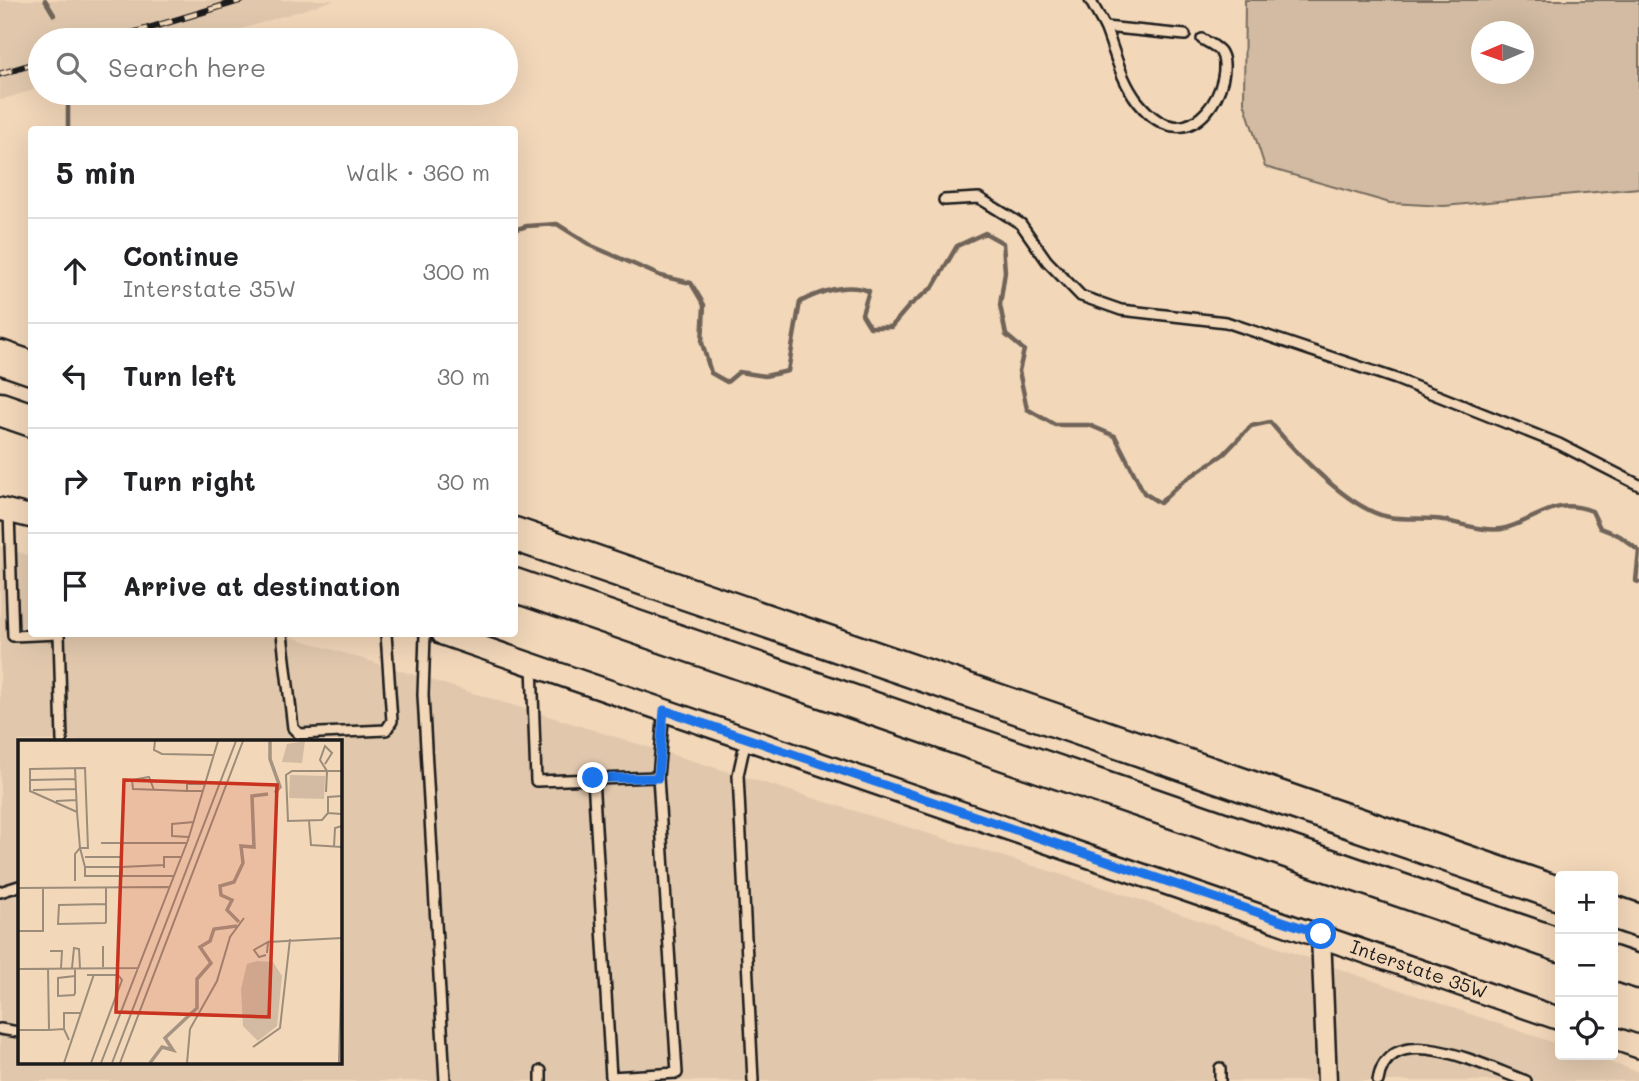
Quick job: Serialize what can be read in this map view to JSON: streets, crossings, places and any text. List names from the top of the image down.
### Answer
{
  "streets": {
    "street": ["Interstate 35W"]
  },
  "north": "left",
  "page": {
    "search": "Search here",
    "heading": ["5 min", "Walk · 360 m"],
    "list": [
      ["Continue", "Interstate 35W", "300 m"],
      ["Turn left", "30 m"],
      ["Turn right", "30 m"],
      "Arrive at destination"
    ],
    "map_buttons": ["+", "−"]
  }
}
